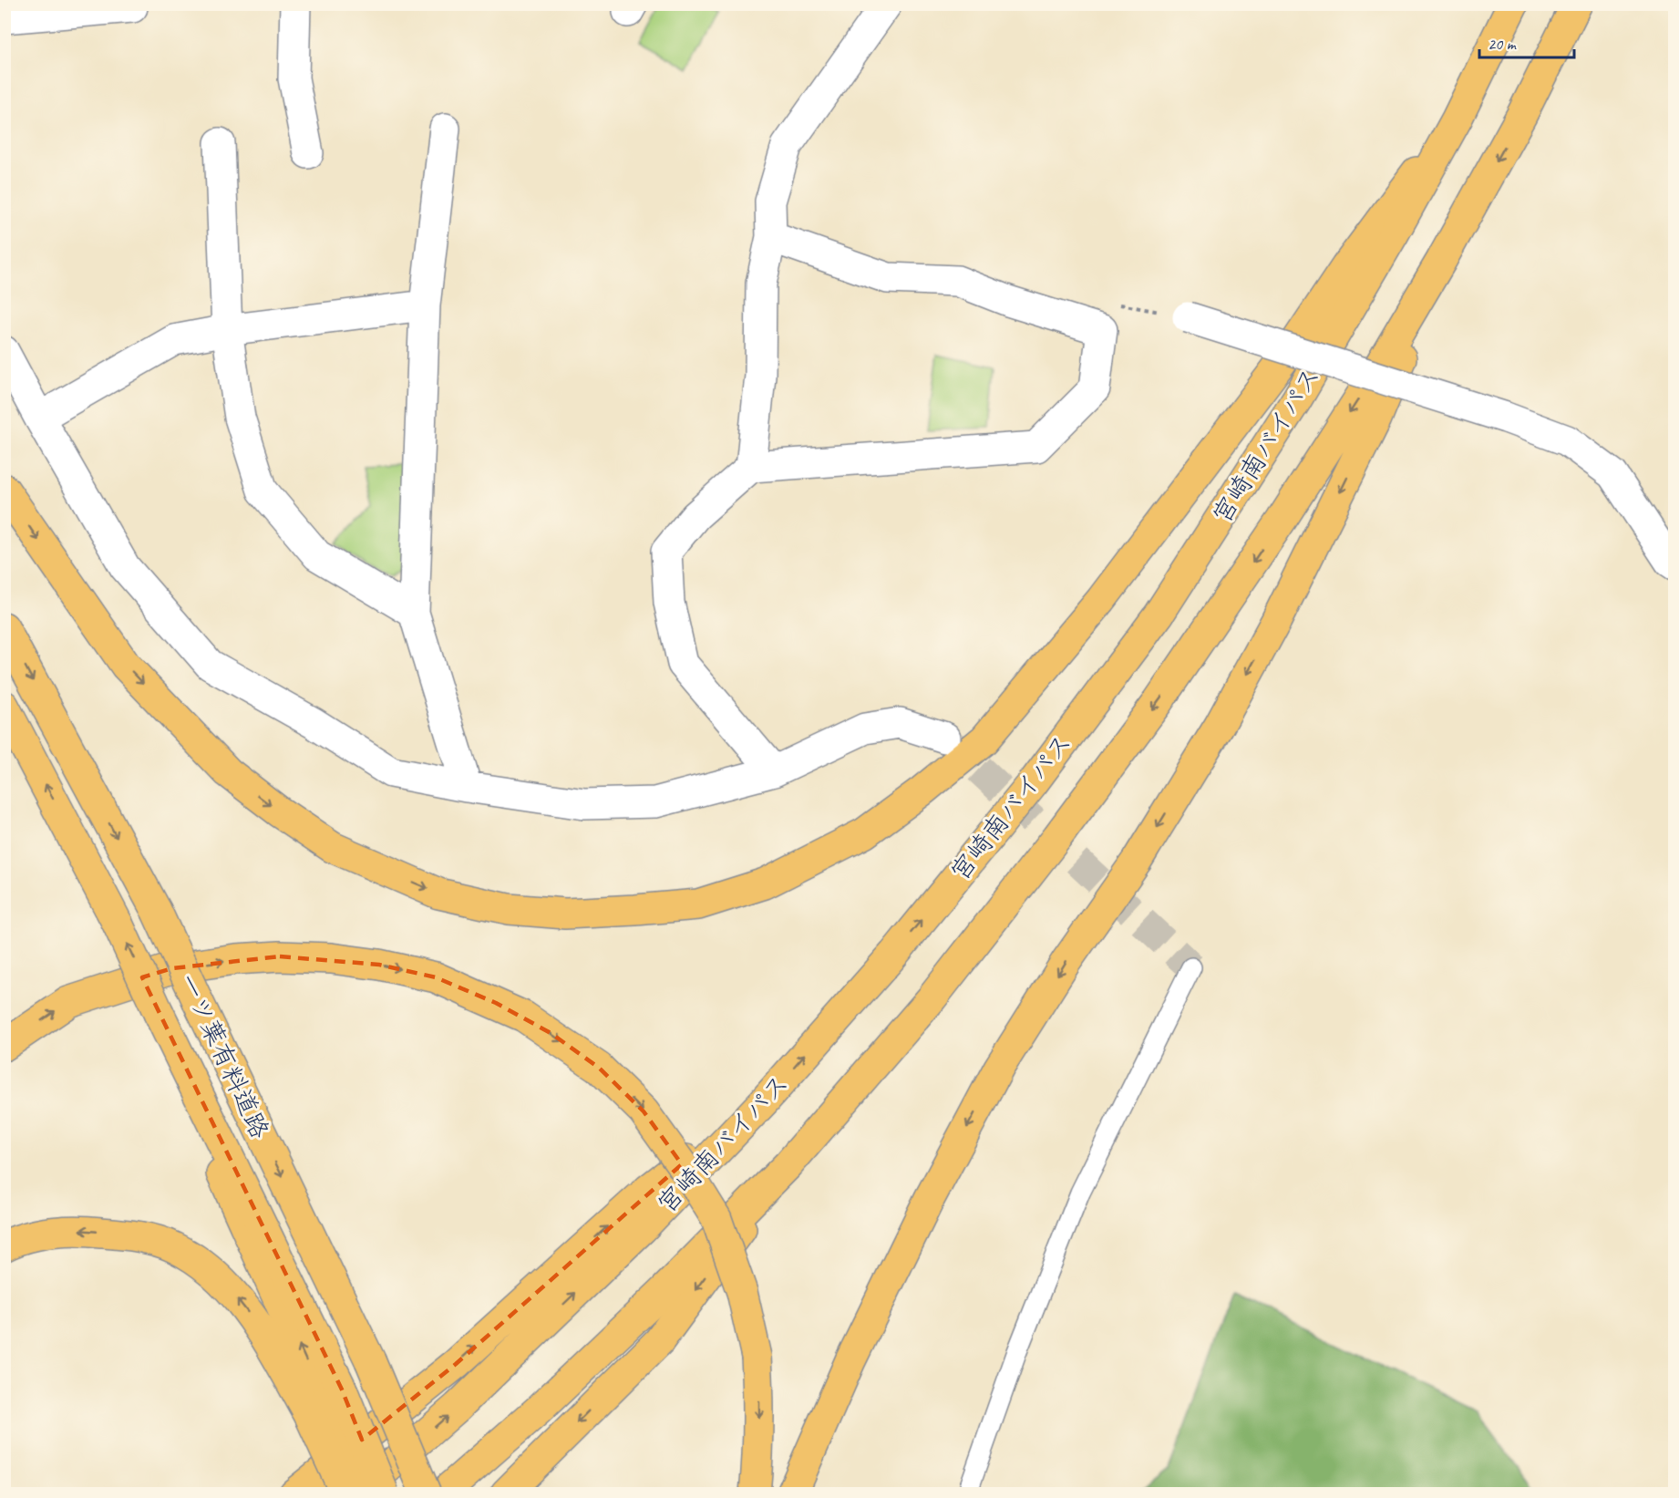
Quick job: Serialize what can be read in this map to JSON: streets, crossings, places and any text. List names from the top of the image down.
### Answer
{
  "streets": {
    "main road": ["宮崎南バイパス", "一ツ葉有料道路"]
  },
  "scale_bar": "20 m"
}
